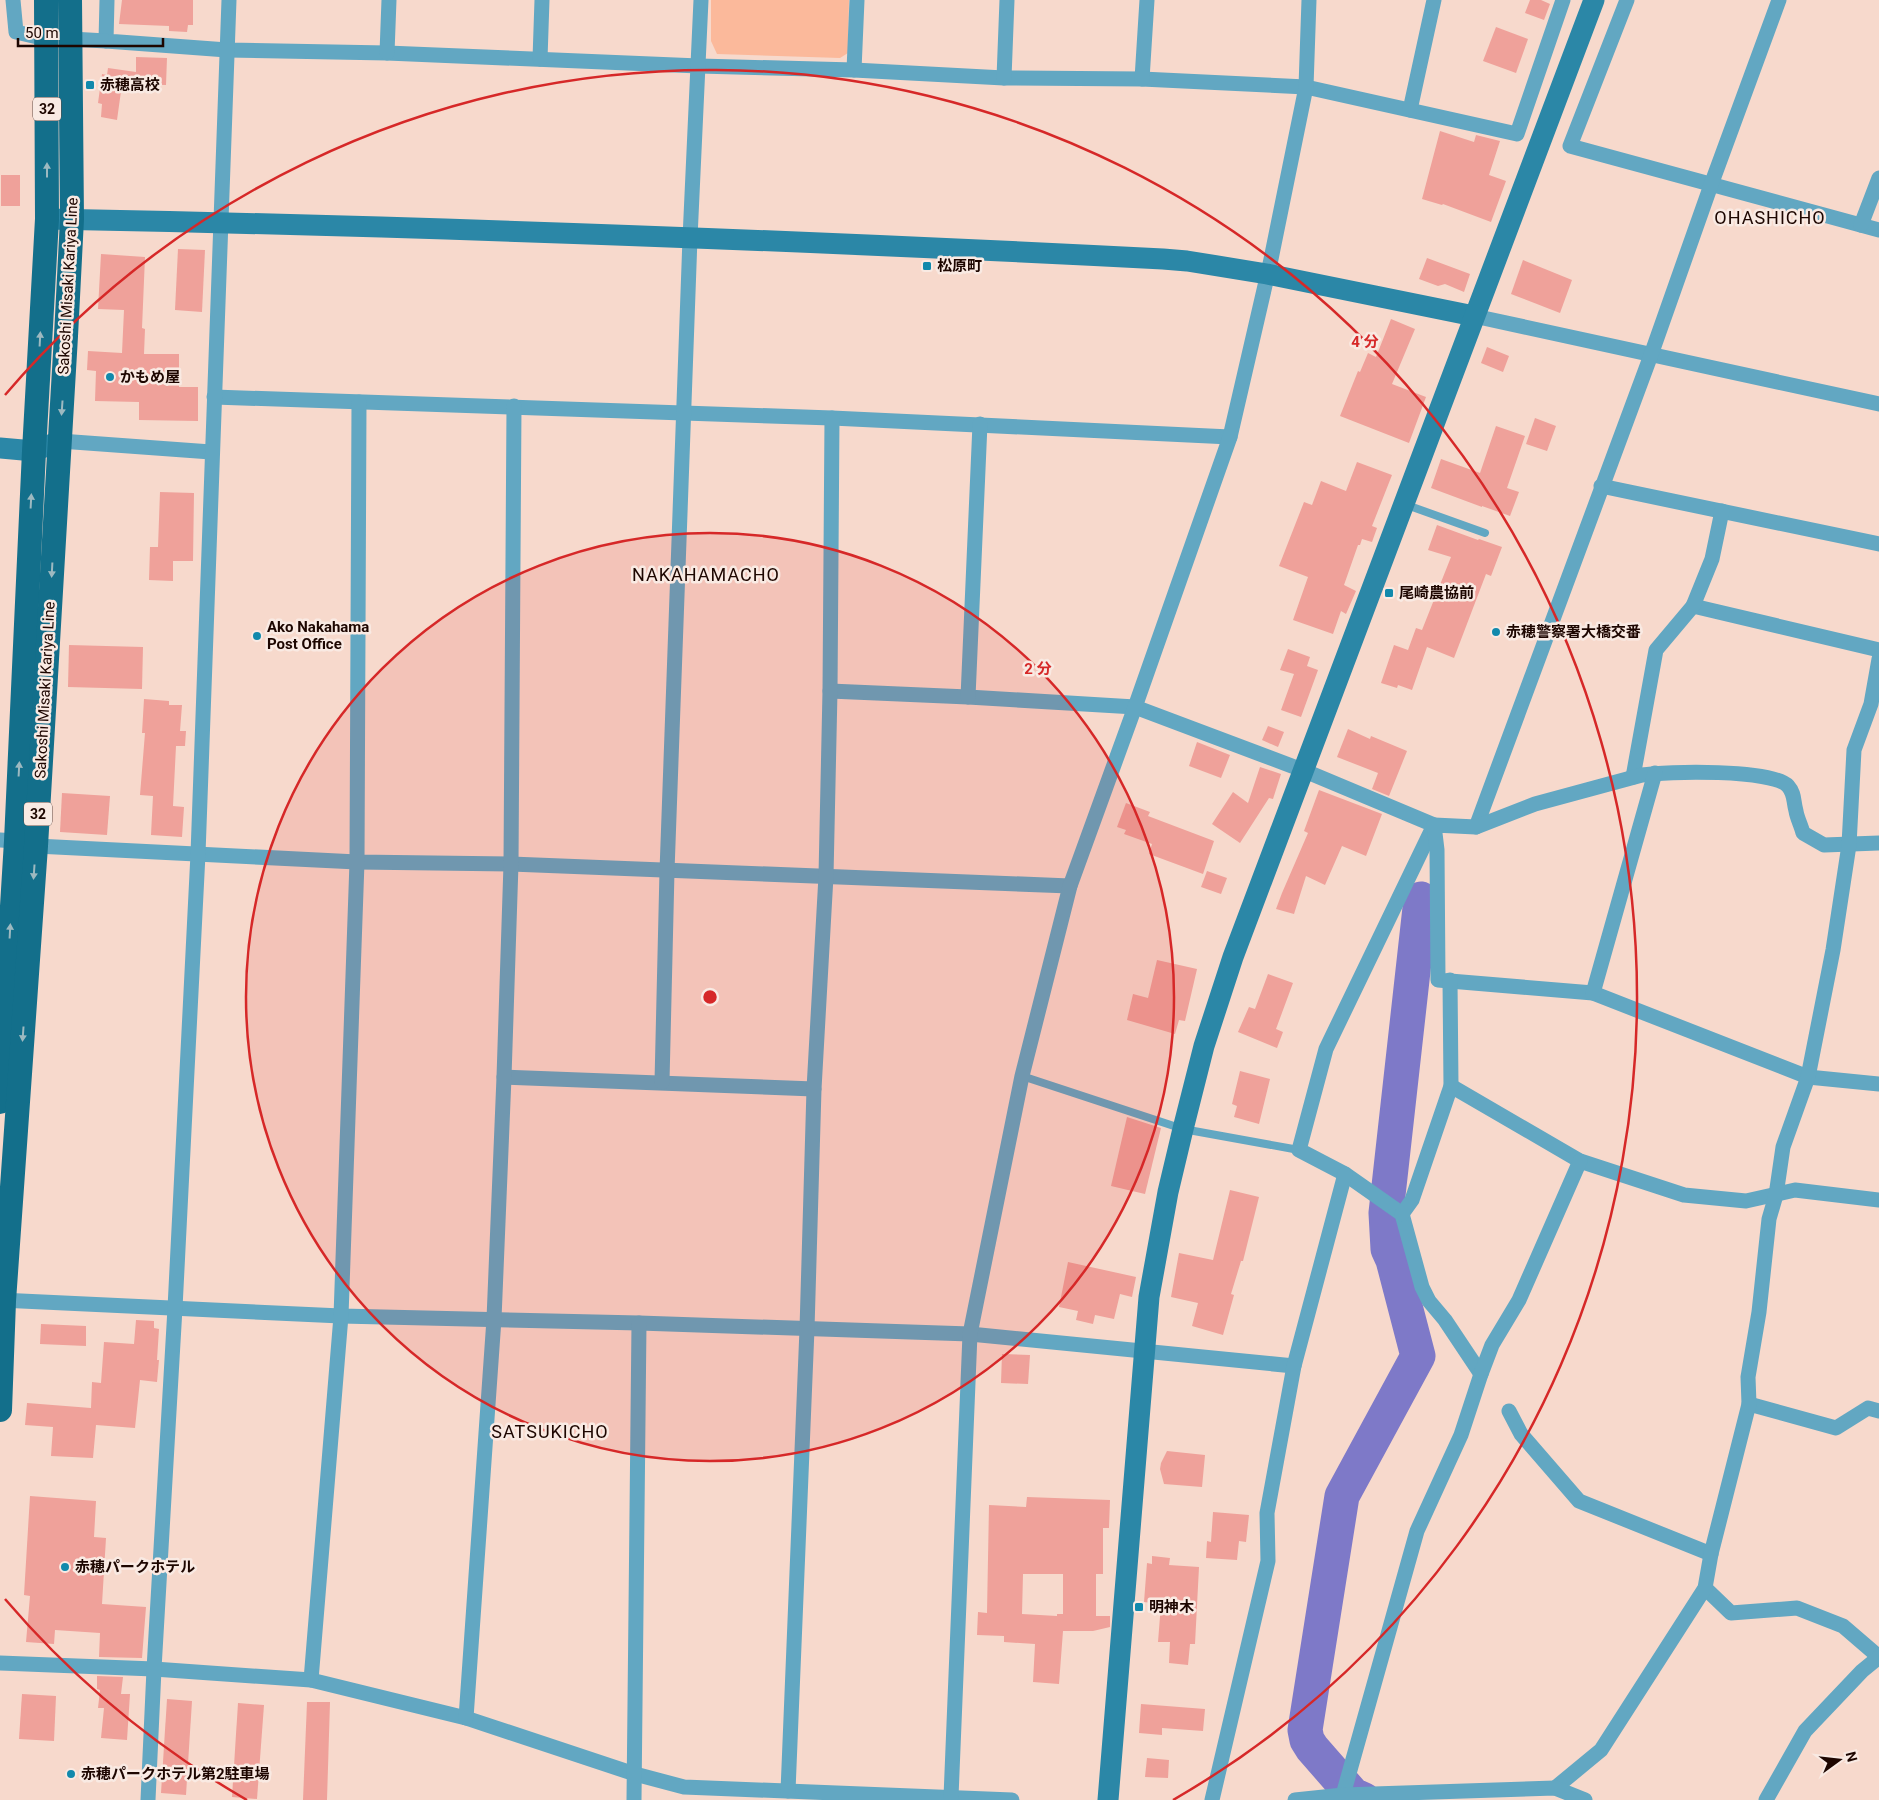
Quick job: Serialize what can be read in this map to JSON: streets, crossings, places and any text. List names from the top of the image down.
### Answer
{
  "streets": {
    "main road": ["32", "Sakoshi Misaki Kariya Line"]
  },
  "districts": ["OHASHICHO", "NAKAHAMACHO", "SATSUKICHO"],
  "places": {
    "transit": [
      "赤穂高校",
      "松原町",
      "尾崎農協前",
      "明神木"
    ],
    "other": [
      "かもめ屋",
      "赤穂警察署大橋交番",
      "Ako Nakahama Post Office",
      "赤穂パークホテル",
      "赤穂パークホテル第2駐車場"
    ]
  },
  "scale_bar": "50 m",
  "north": "right",
  "rings": ["4 分", "2 分"]
}
